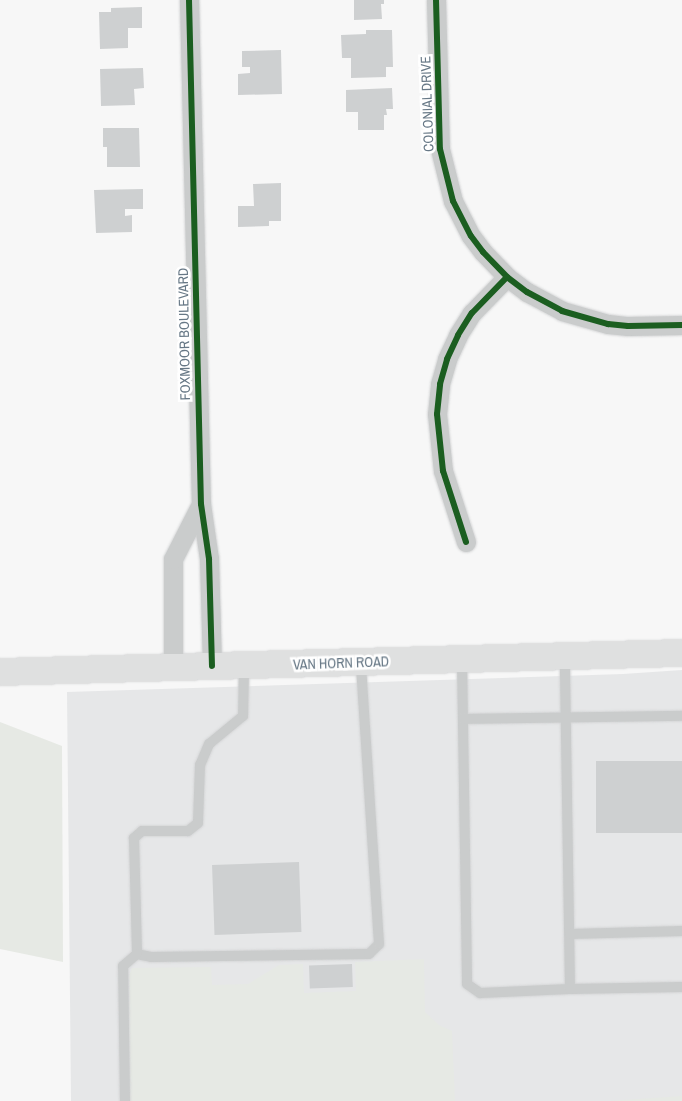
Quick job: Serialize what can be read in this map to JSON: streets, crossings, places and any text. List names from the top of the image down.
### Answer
{
  "streets": {
    "main road": ["VAN HORN ROAD"],
    "street": ["COLONIAL DRIVE", "FOXMOOR BOULEVARD"]
  },
  "crossings": [
    ["FOXMOOR BOULEVARD", "VAN HORN ROAD"]
  ]
}
